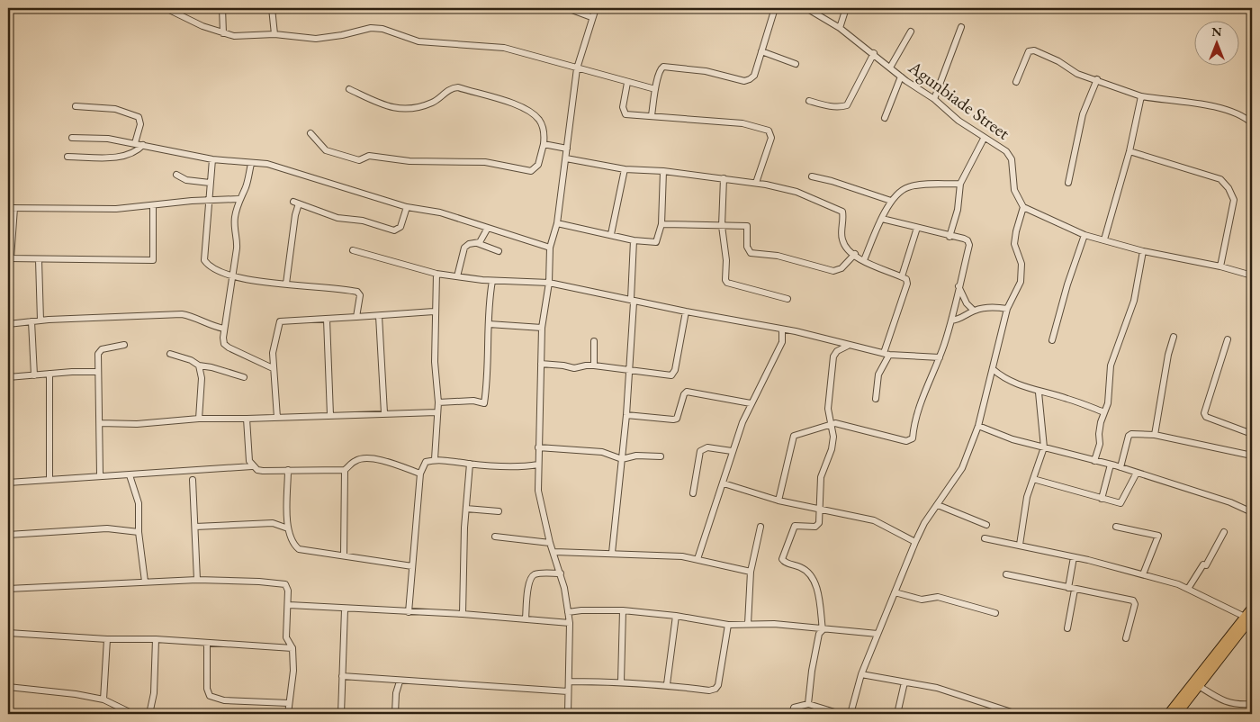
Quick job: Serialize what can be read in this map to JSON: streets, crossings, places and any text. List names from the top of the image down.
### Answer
{
  "streets": {
    "street": ["Agunbiade Street"]
  },
  "north": "top"
}
